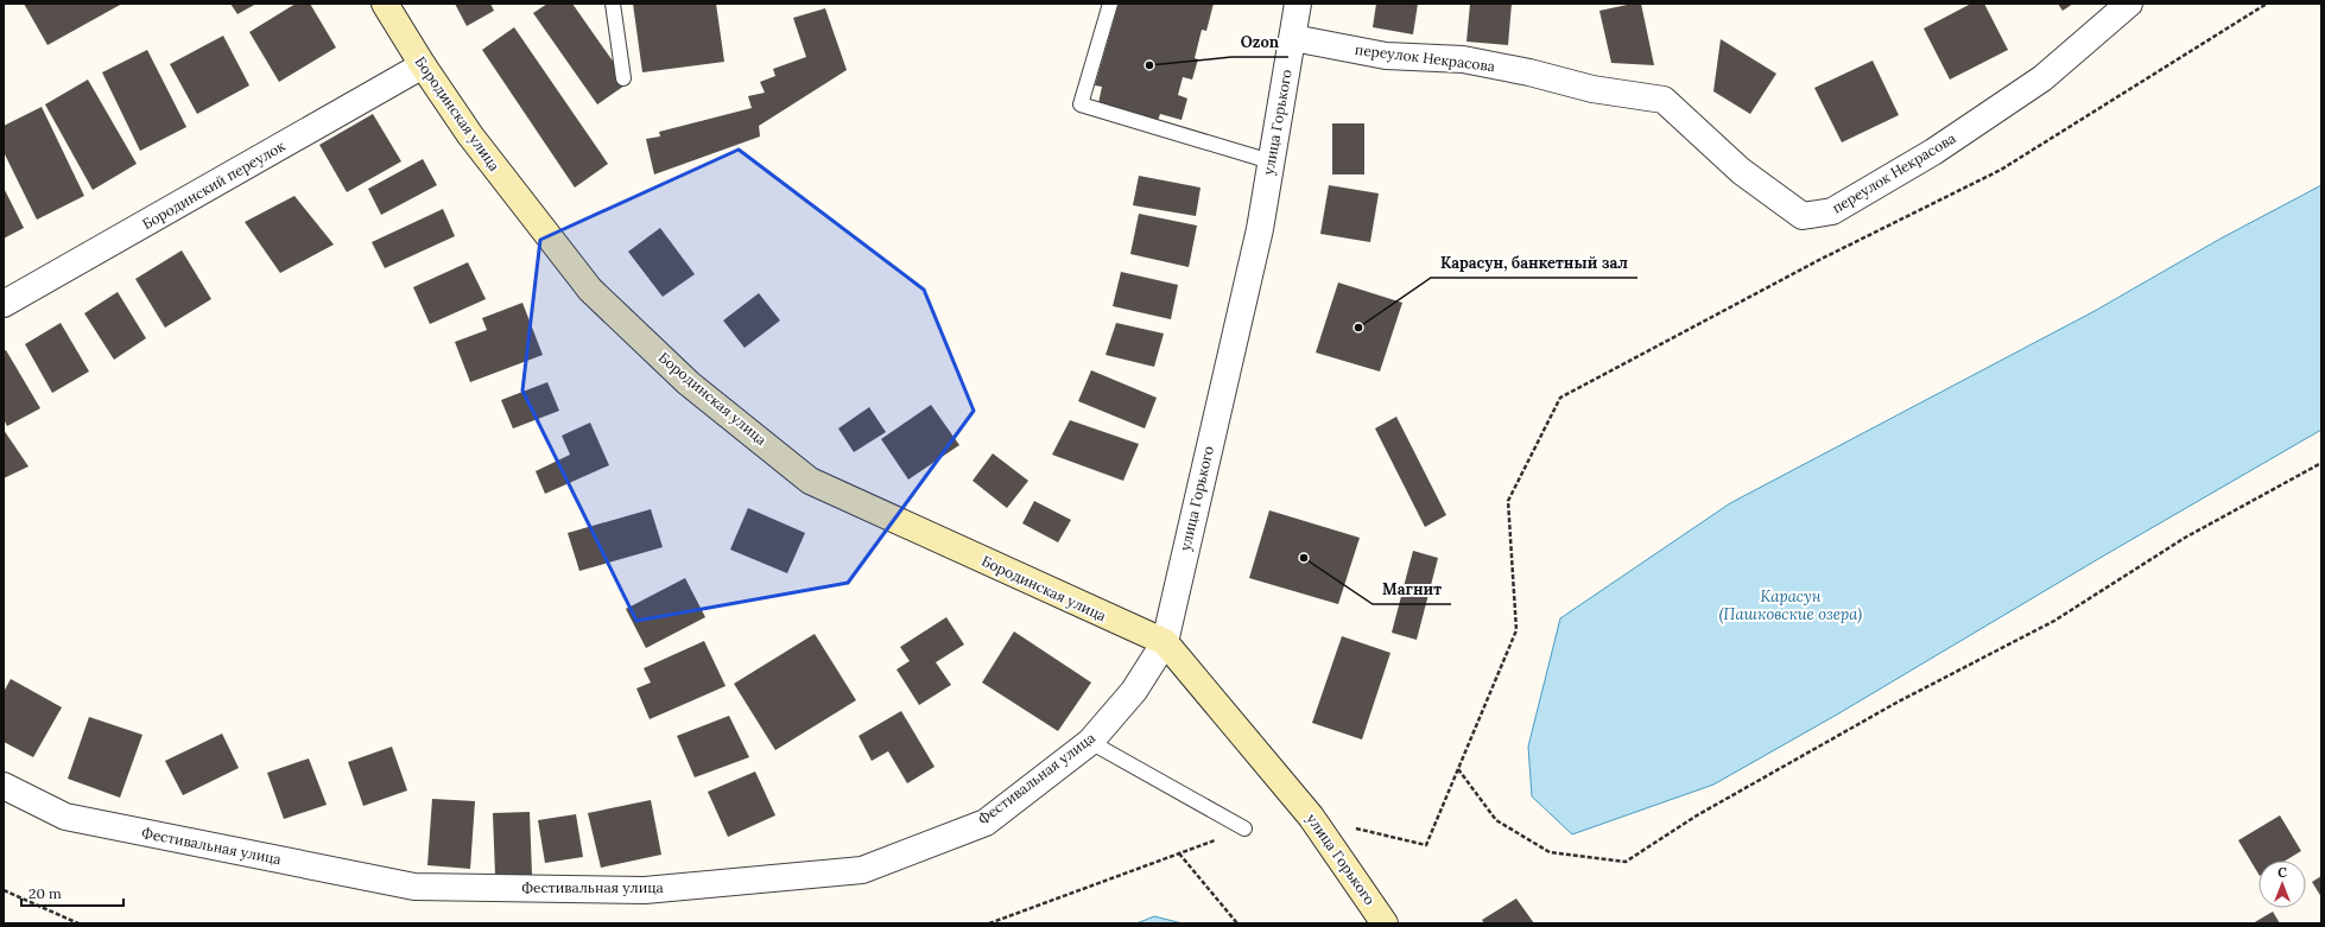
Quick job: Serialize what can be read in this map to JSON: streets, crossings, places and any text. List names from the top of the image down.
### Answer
{
  "streets": {
    "main road": ["Бородинская улица", "улица Горького"],
    "street": ["переулок Некрасова", "Бородинский переулок", "Фестивальная улица"]
  },
  "crossings": [
    ["переулок Некрасова", "улица Горького"],
    ["Бородинская улица", "улица Горького"],
    ["Бородинская улица", "Бородинский переулок"],
    ["Бородинская улица", "Фестивальная улица"],
    ["улица Горького", "Фестивальная улица"]
  ],
  "water": ["Карасун (Пашковские озера)"],
  "places": ["Ozon", "Карасун, банкетный зал", "Магнит"],
  "scale_bar": "20 m",
  "north": "top"
}
